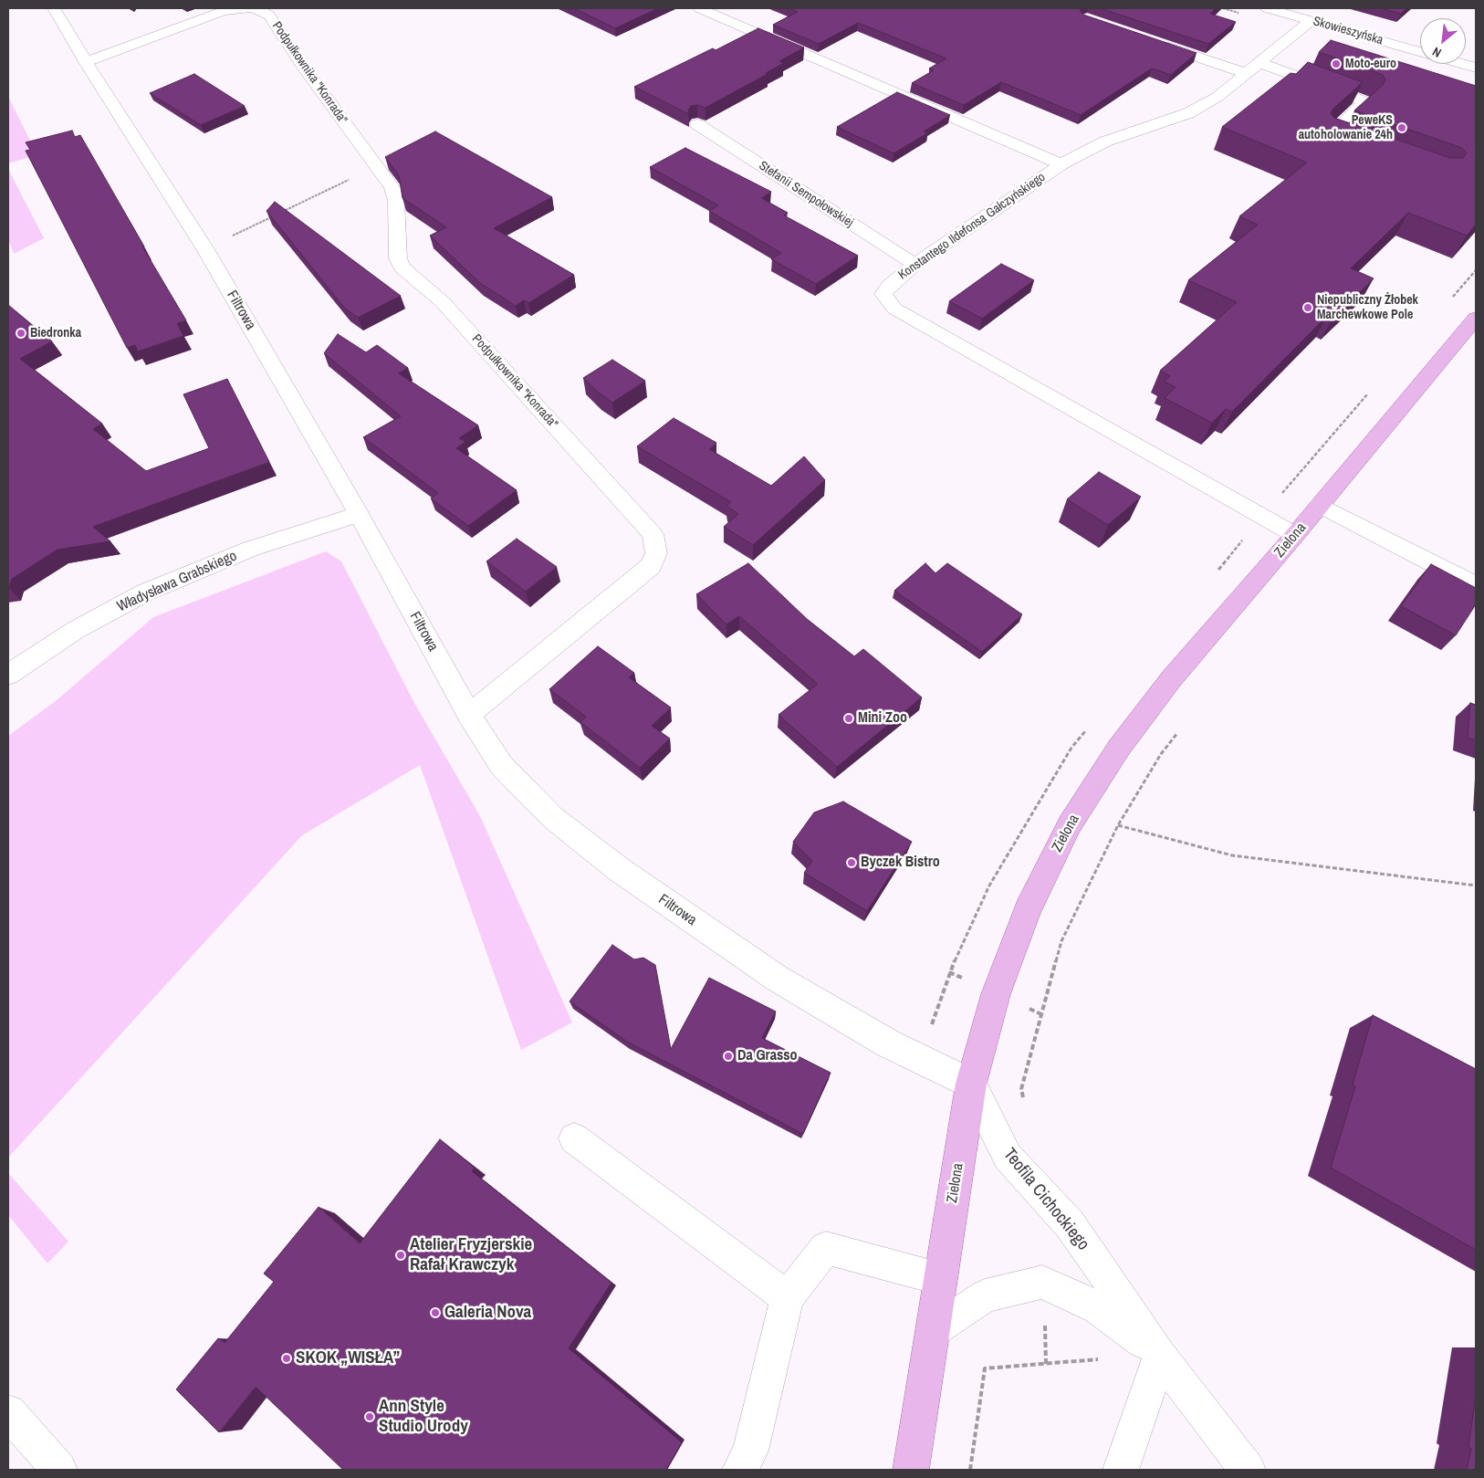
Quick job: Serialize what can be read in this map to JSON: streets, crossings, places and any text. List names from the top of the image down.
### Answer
{
  "streets": {
    "main road": ["Zielona"],
    "street": [
      "Skowieszyńska",
      "Podpułkownika \"Konrada\"",
      "Stefanii Sempołowskiej",
      "Konstantego Ildefonsa Gałczyńskiego",
      "Filtrowa",
      "Władysława Grabskiego",
      "Teofila Cichockiego"
    ]
  },
  "crossings": [
    ["Skowieszyńska", "Konstantego Ildefonsa Gałczyńskiego"],
    ["Podpułkownika \"Konrada\"", "Filtrowa"],
    ["Stefanii Sempołowskiej", "Konstantego Ildefonsa Gałczyńskiego"],
    ["Konstantego Ildefonsa Gałczyńskiego", "Zielona"],
    ["Filtrowa", "Zielona"],
    ["Filtrowa", "Władysława Grabskiego"],
    ["Filtrowa", "Teofila Cichockiego"],
    ["Zielona", "Teofila Cichockiego"]
  ],
  "places": [
    "Moto-euro",
    "PeweKS autoholowanie 24h",
    "Niepubliczny Żłobek Marchewkowe Pole",
    "Biedronka",
    "Mini Zoo",
    "Byczek Bistro",
    "Da Grasso",
    "Atelier Fryzjerskie Rafał Krawczyk",
    "Galeria Nova",
    "SKOK „WISŁA”",
    "Ann Style Studio Urody"
  ],
  "north": "bottom left"
}
